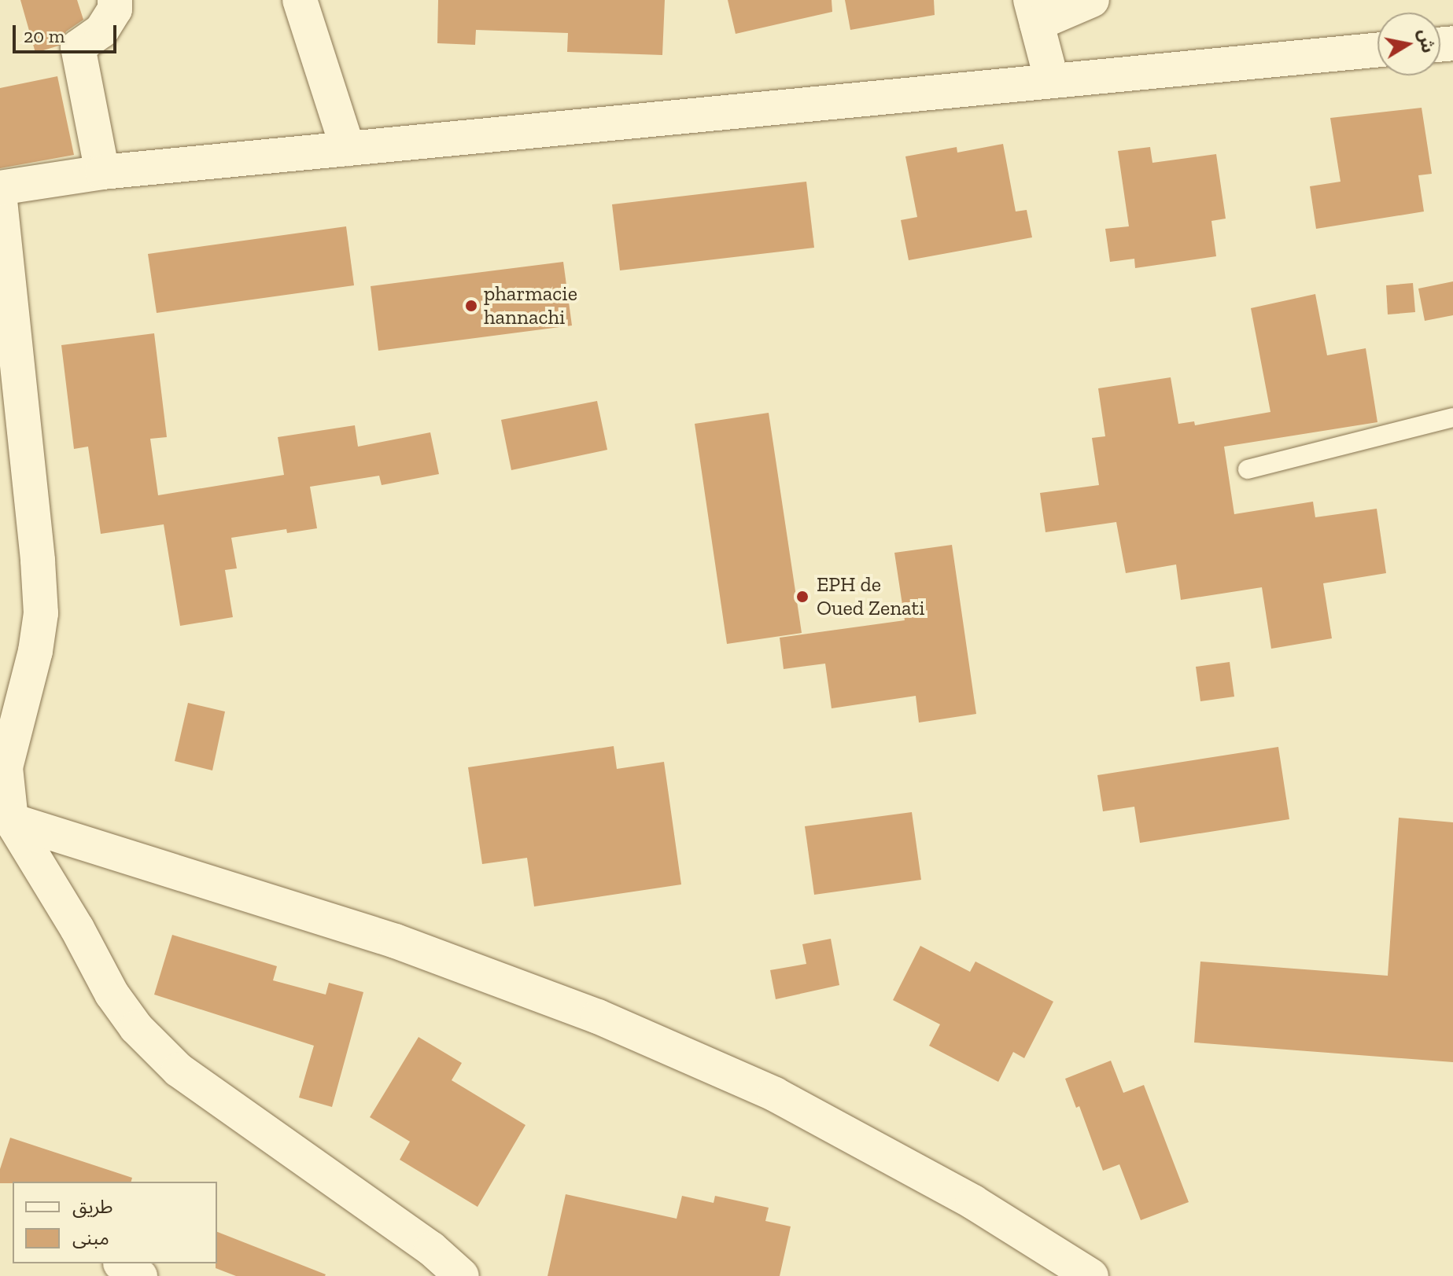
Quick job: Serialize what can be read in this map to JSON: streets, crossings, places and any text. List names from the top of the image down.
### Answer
{
  "places": ["pharmacie hannachi", "EPH de Oued Zenati"],
  "legend": ["طريق", "مبنى"],
  "scale_bar": "20 m",
  "north": "right"
}
